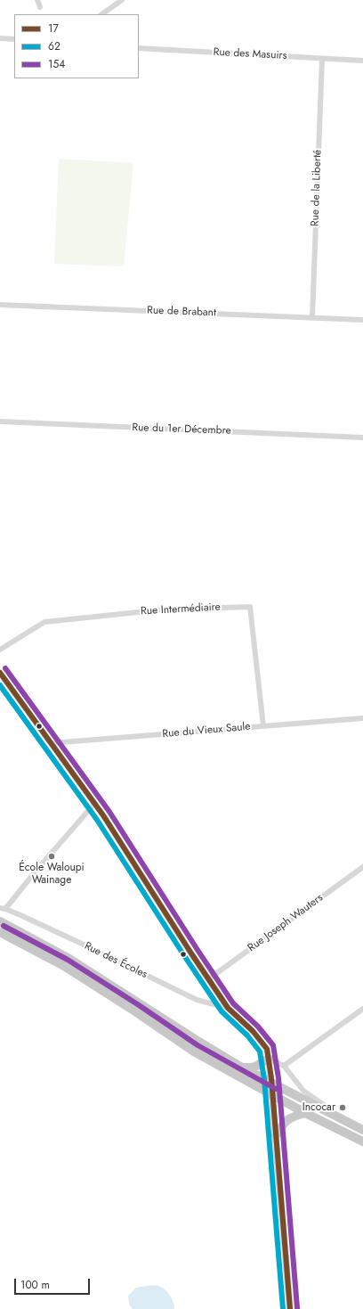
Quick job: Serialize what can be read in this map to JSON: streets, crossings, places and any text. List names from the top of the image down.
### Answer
{
  "streets": {
    "street": [
      "Rue des Masuirs",
      "Rue de la Liberté",
      "Rue de Brabant",
      "Rue du 1er Décembre",
      "Rue Intermédiaire",
      "Rue du Vieux Saule",
      "Rue Joseph Wauters",
      "Rue des Écoles"
    ]
  },
  "crossings": [
    ["Rue des Masuirs", "Rue de la Liberté"],
    ["Rue de la Liberté", "Rue de Brabant"],
    ["Rue Intermédiaire", "Rue du Vieux Saule"]
  ],
  "places": ["École Waloupi Wainage", "Incocar"],
  "lines": ["transit line 154", "transit line 17", "transit line 62"],
  "legend": ["17", "62", "154"],
  "scale_bar": "100 m"
}
